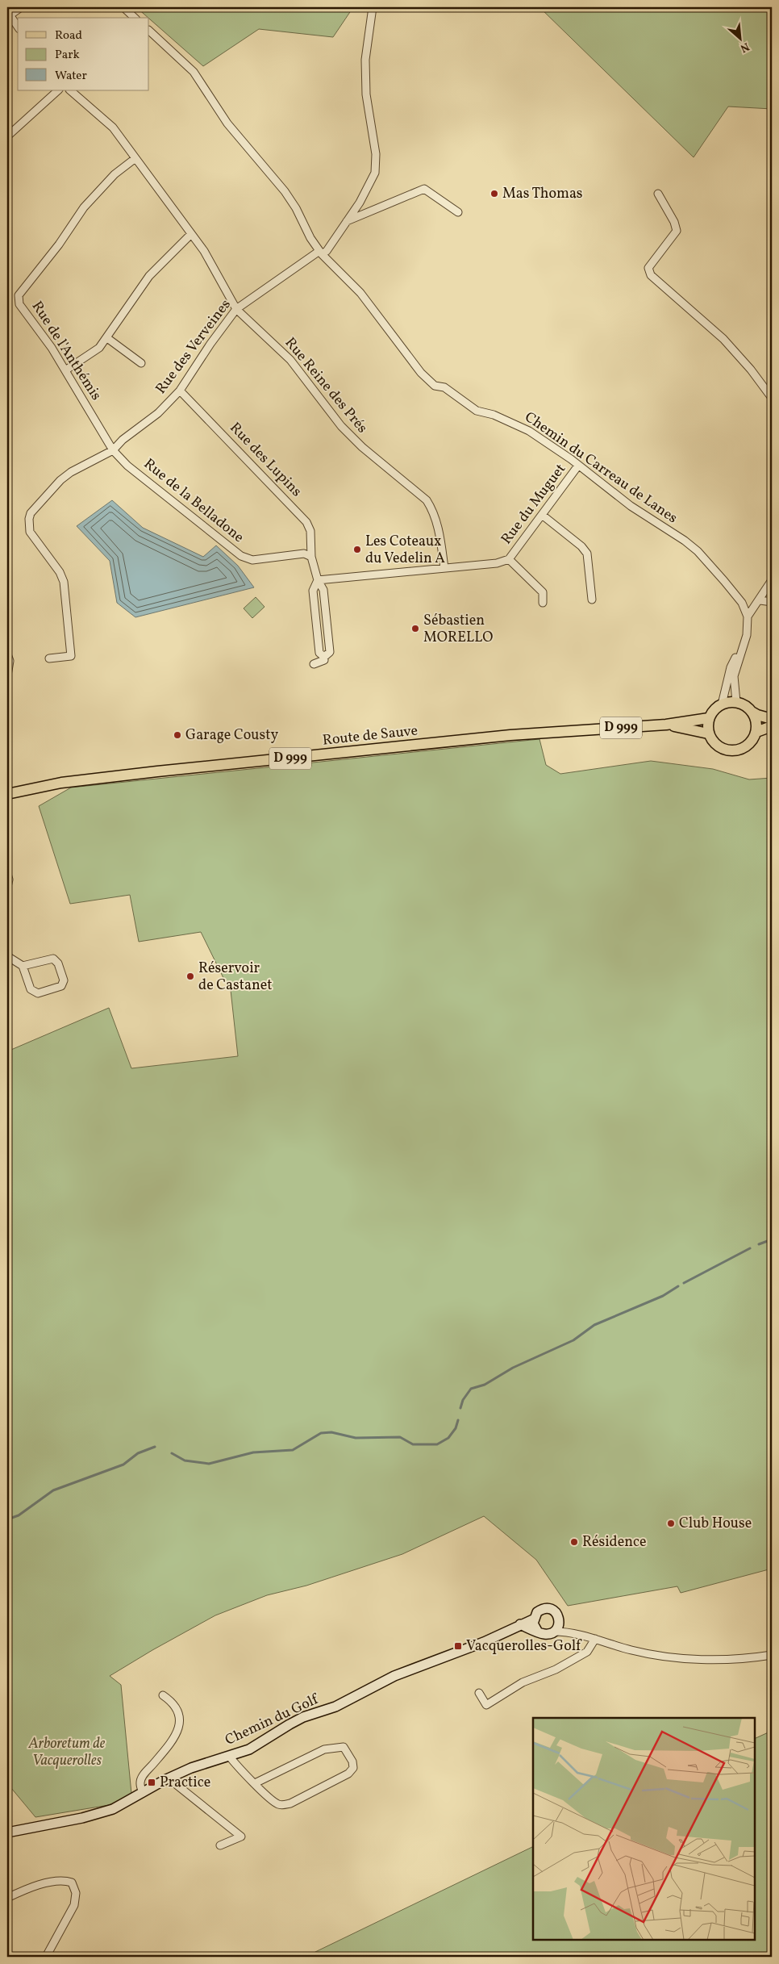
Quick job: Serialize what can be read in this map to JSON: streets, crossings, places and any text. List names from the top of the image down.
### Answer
{
  "streets": {
    "main road": ["D 999", "Route de Sauve"],
    "street": [
      "Rue des Verveines",
      "Rue de l'Anthémis",
      "Rue Reine des Prés",
      "Rue des Lupins",
      "Chemin du Carreau de Lanes",
      "Rue de la Belladone",
      "Rue du Muguet",
      "Chemin du Golf"
    ]
  },
  "crossings": [
    ["Rue des Verveines", "Rue de l'Anthémis"],
    ["Rue des Verveines", "Rue Reine des Prés"],
    ["Rue des Verveines", "Rue des Lupins"],
    ["Rue des Verveines", "Chemin du Carreau de Lanes"],
    ["Rue des Verveines", "Rue de la Belladone"],
    ["Rue de l'Anthémis", "Rue Reine des Prés"],
    ["Rue de l'Anthémis", "Rue de la Belladone"],
    ["Rue Reine des Prés", "Rue du Muguet"],
    ["Rue des Lupins", "Rue de la Belladone"],
    ["Chemin du Carreau de Lanes", "Rue du Muguet"]
  ],
  "parks": ["Arboretum de Vacquerolles"],
  "places": {
    "other": [
      "Mas Thomas",
      "Les Coteaux du Vedelin A",
      "Sébastien MORELLO",
      "Garage Cousty",
      "Réservoir de Castanet",
      "Club House",
      "Résidence"
    ],
    "transit": ["Vacquerolles-Golf", "Practice"]
  },
  "legend": ["Road", "Park", "Water"],
  "north": "bottom right"
}
